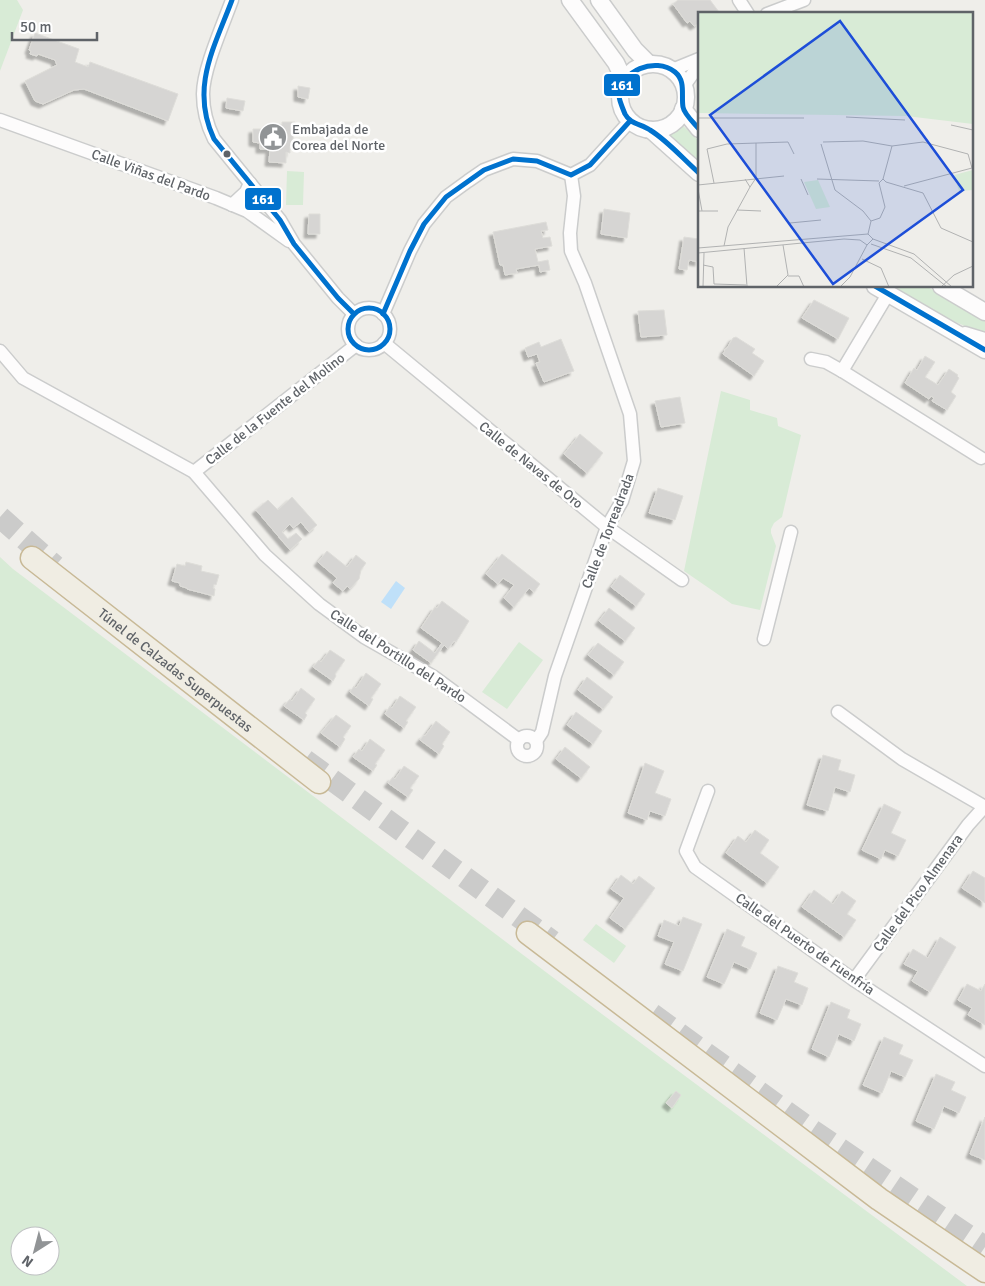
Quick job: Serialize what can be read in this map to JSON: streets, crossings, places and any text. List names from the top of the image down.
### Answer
{
  "streets": {
    "highway": ["Túnel de Calzadas Superpuestas"],
    "street": [
      "Calle Viñas del Pardo",
      "Calle de la Fuente del Molino",
      "Calle de Navas de Oro",
      "Calle de Torreadrada",
      "Calle del Portillo del Pardo",
      "Calle del Pico Almenara",
      "Calle del Puerto de Fuenfría"
    ]
  },
  "crossings": [
    ["Calle de la Fuente del Molino", "Calle de Navas de Oro"],
    ["Calle de la Fuente del Molino", "Calle del Portillo del Pardo"],
    ["Calle de Navas de Oro", "Calle de Torreadrada"],
    ["Calle de Torreadrada", "Calle del Portillo del Pardo"],
    ["Calle del Pico Almenara", "Calle del Puerto de Fuenfría"]
  ],
  "places": {
    "public building": ["Embajada de Corea del Norte"]
  },
  "lines": ["transit line 161"],
  "scale_bar": "50 m",
  "north": "bottom left"
}
